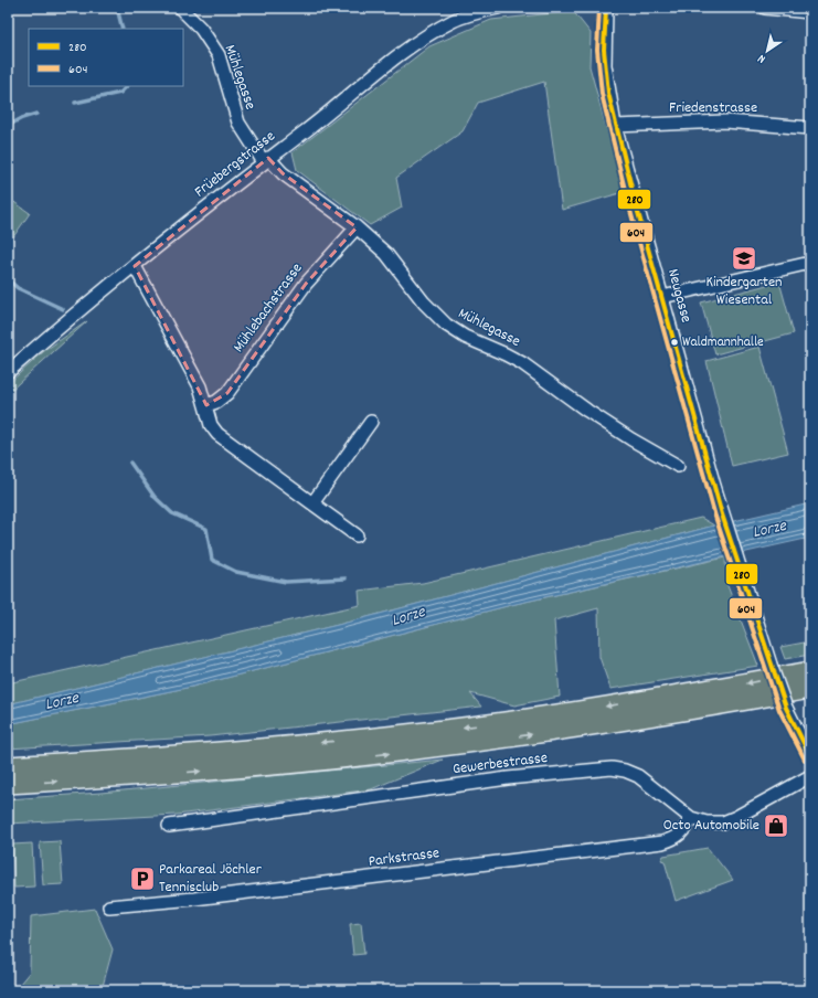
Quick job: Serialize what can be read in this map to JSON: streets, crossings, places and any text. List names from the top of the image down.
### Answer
{
  "streets": {
    "street": [
      "Mühlegasse",
      "Friedenstrasse",
      "Früebergstrasse",
      "Neugasse",
      "Mühlebachstrasse",
      "Gewerbestrasse",
      "Parkstrasse"
    ]
  },
  "crossings": [
    ["Mühlegasse", "Früebergstrasse"],
    ["Mühlegasse", "Mühlebachstrasse"],
    ["Friedenstrasse", "Neugasse"],
    ["Gewerbestrasse", "Parkstrasse"]
  ],
  "water": ["Lorze"],
  "places": {
    "school or university": ["Kindergarten Wiesental"],
    "other": ["Waldmannhalle"],
    "shop": ["Octo Automobile"],
    "parking": ["Parkareal Jöchler Tennisclub"]
  },
  "lines": ["transit line 280", "transit line 604"],
  "legend": ["280", "604"],
  "north": "bottom left"
}
